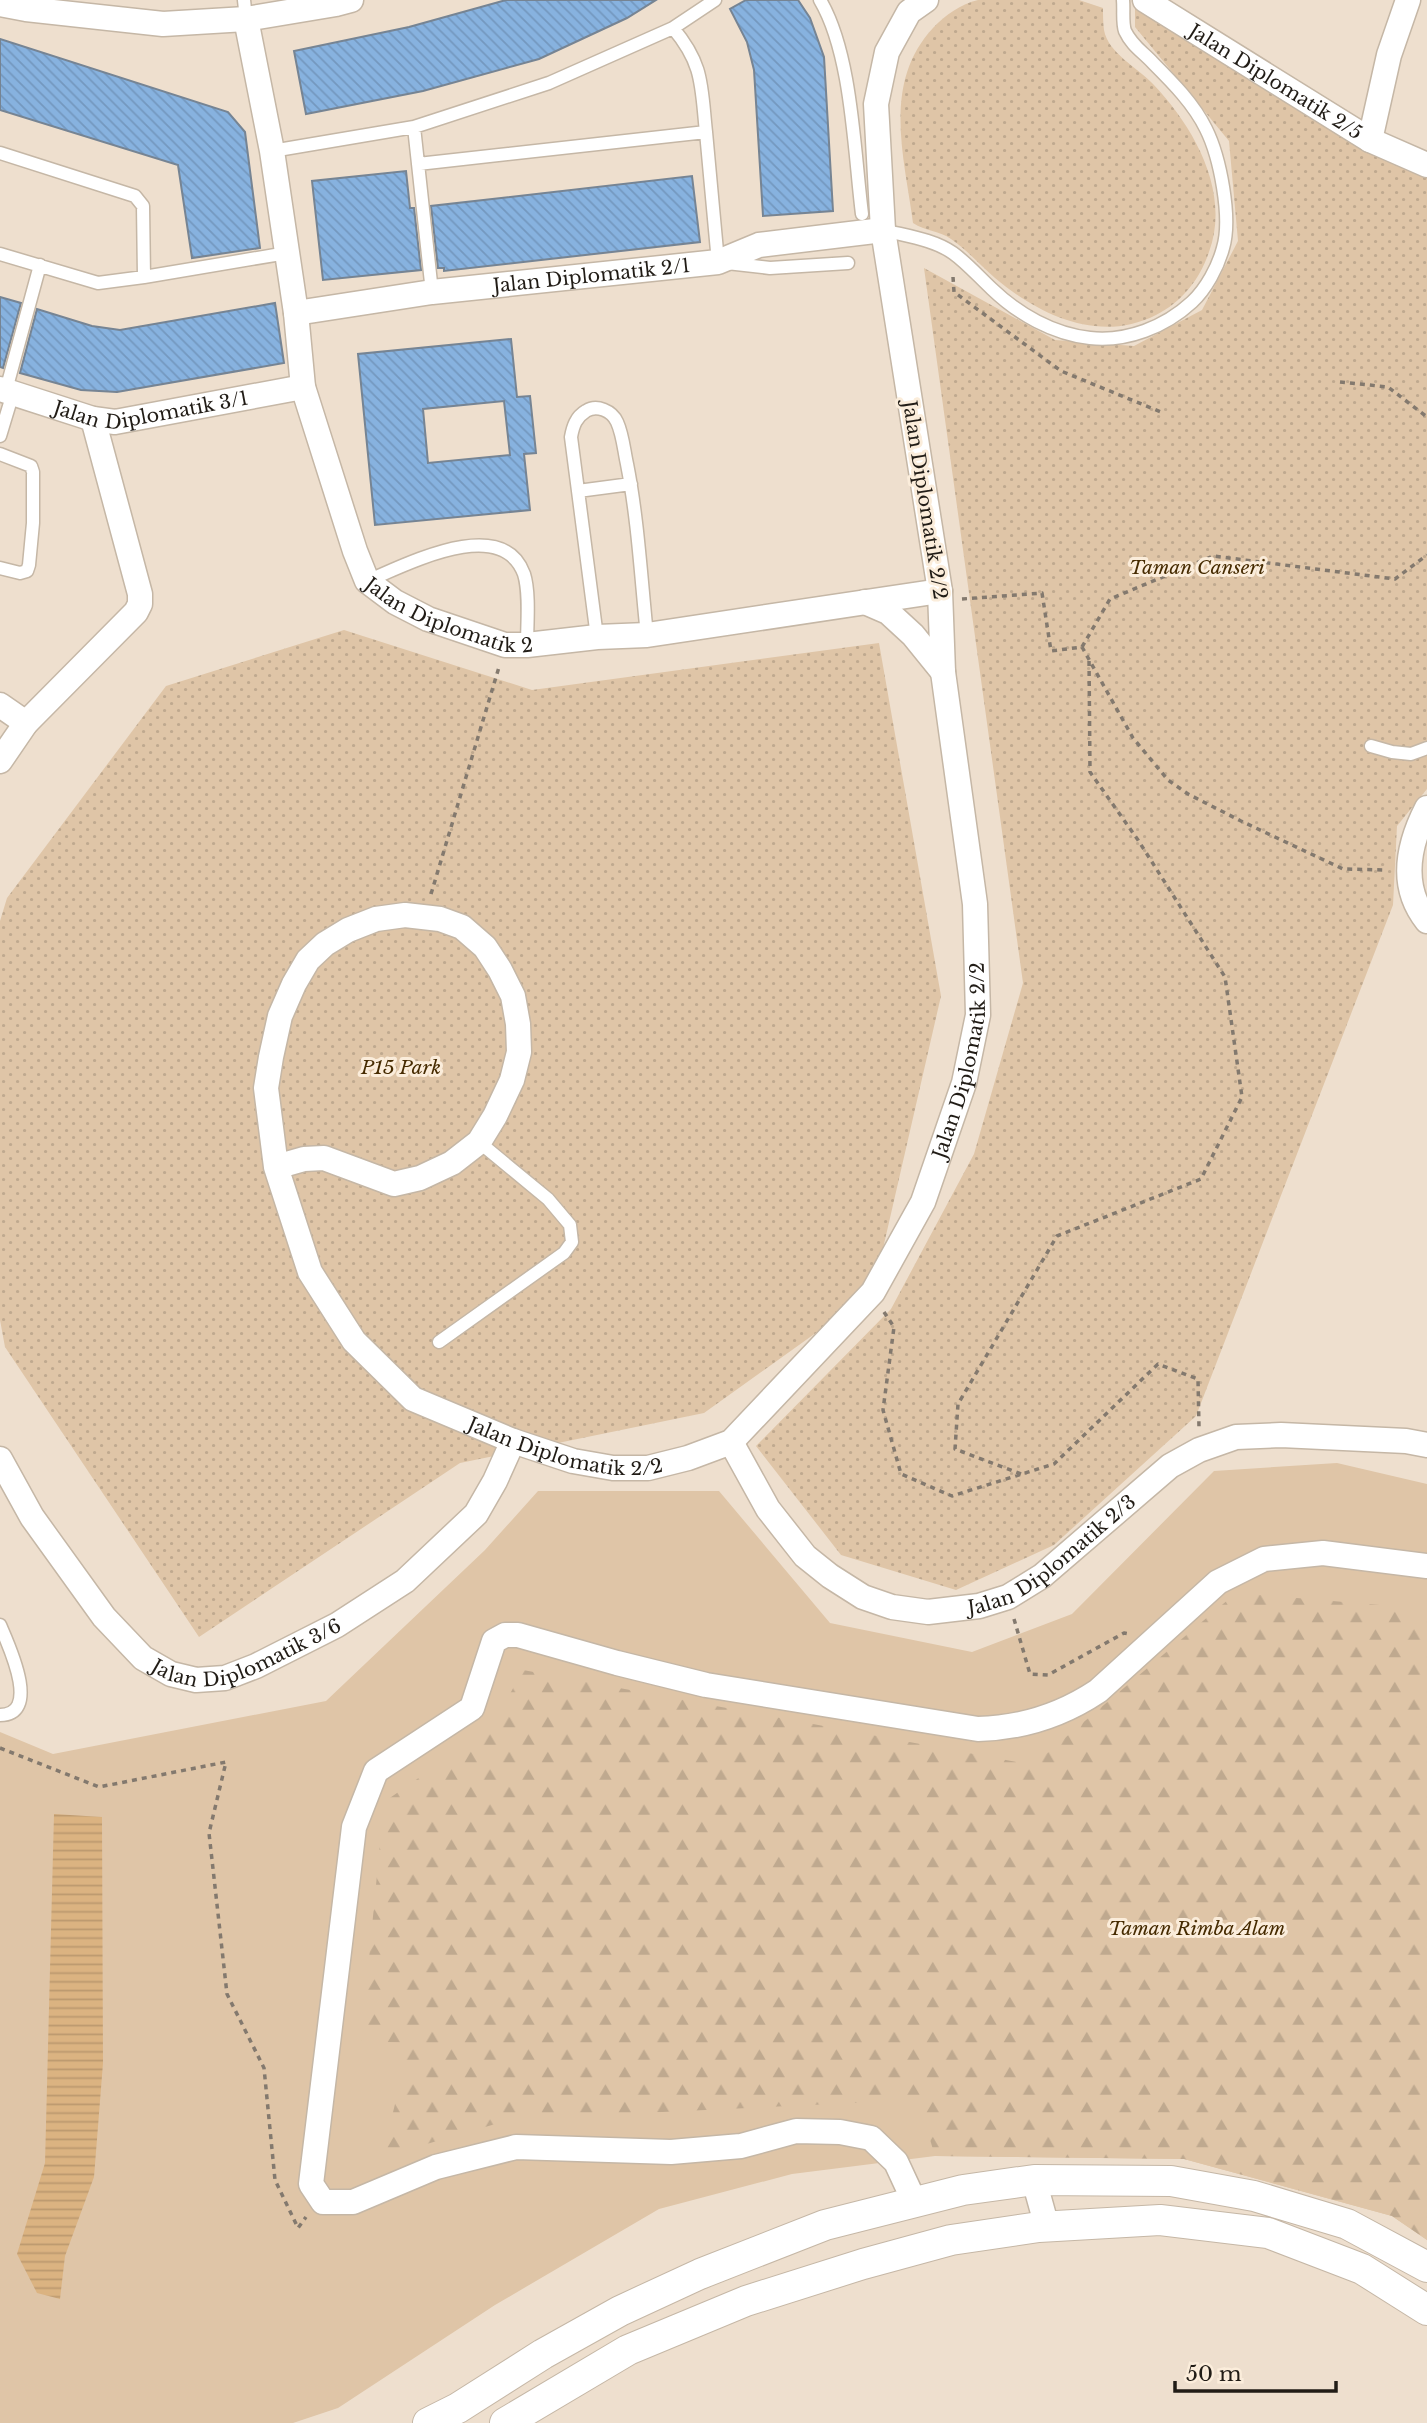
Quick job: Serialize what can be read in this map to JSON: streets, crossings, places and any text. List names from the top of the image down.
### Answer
{
  "streets": {
    "street": [
      "Jalan Diplomatik 2/5",
      "Jalan Diplomatik 2/1",
      "Jalan Diplomatik 3/1",
      "Jalan Diplomatik 2/2",
      "Jalan Diplomatik 2",
      "Jalan Diplomatik 2/3",
      "Jalan Diplomatik 3/6"
    ]
  },
  "crossings": [
    ["Jalan Diplomatik 2/1", "Jalan Diplomatik 2/2"],
    ["Jalan Diplomatik 2/1", "Jalan Diplomatik 2"],
    ["Jalan Diplomatik 3/1", "Jalan Diplomatik 2"],
    ["Jalan Diplomatik 2/2", "Jalan Diplomatik 2"],
    ["Jalan Diplomatik 2/2", "Jalan Diplomatik 2/3"],
    ["Jalan Diplomatik 2/2", "Jalan Diplomatik 3/6"]
  ],
  "parks": ["Taman Canseri", "P15 Park", "Taman Rimba Alam"],
  "scale_bar": "50 m"
}
